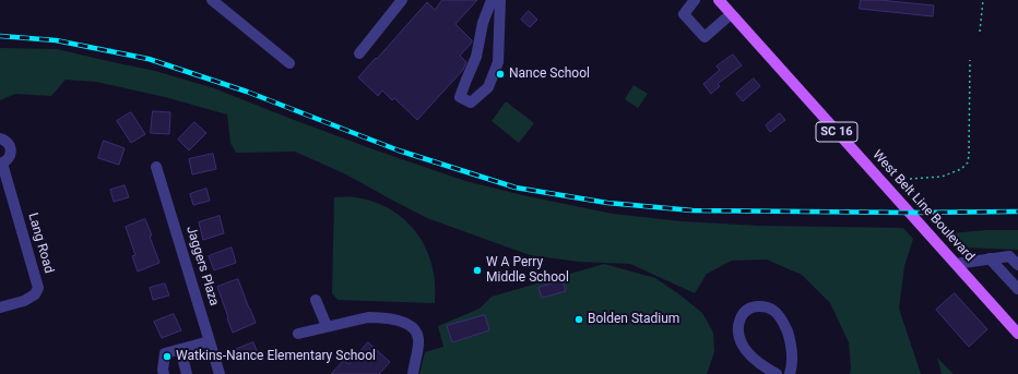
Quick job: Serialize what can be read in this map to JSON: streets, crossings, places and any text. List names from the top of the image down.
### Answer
{
  "streets": {
    "main road": ["SC 16", "West Belt Line Boulevard"],
    "street": ["Lang Road", "Jaggers Plaza"]
  },
  "places": [
    "Nance School",
    "W A Perry Middle School",
    "Bolden Stadium",
    "Watkins-Nance Elementary School"
  ]
}
